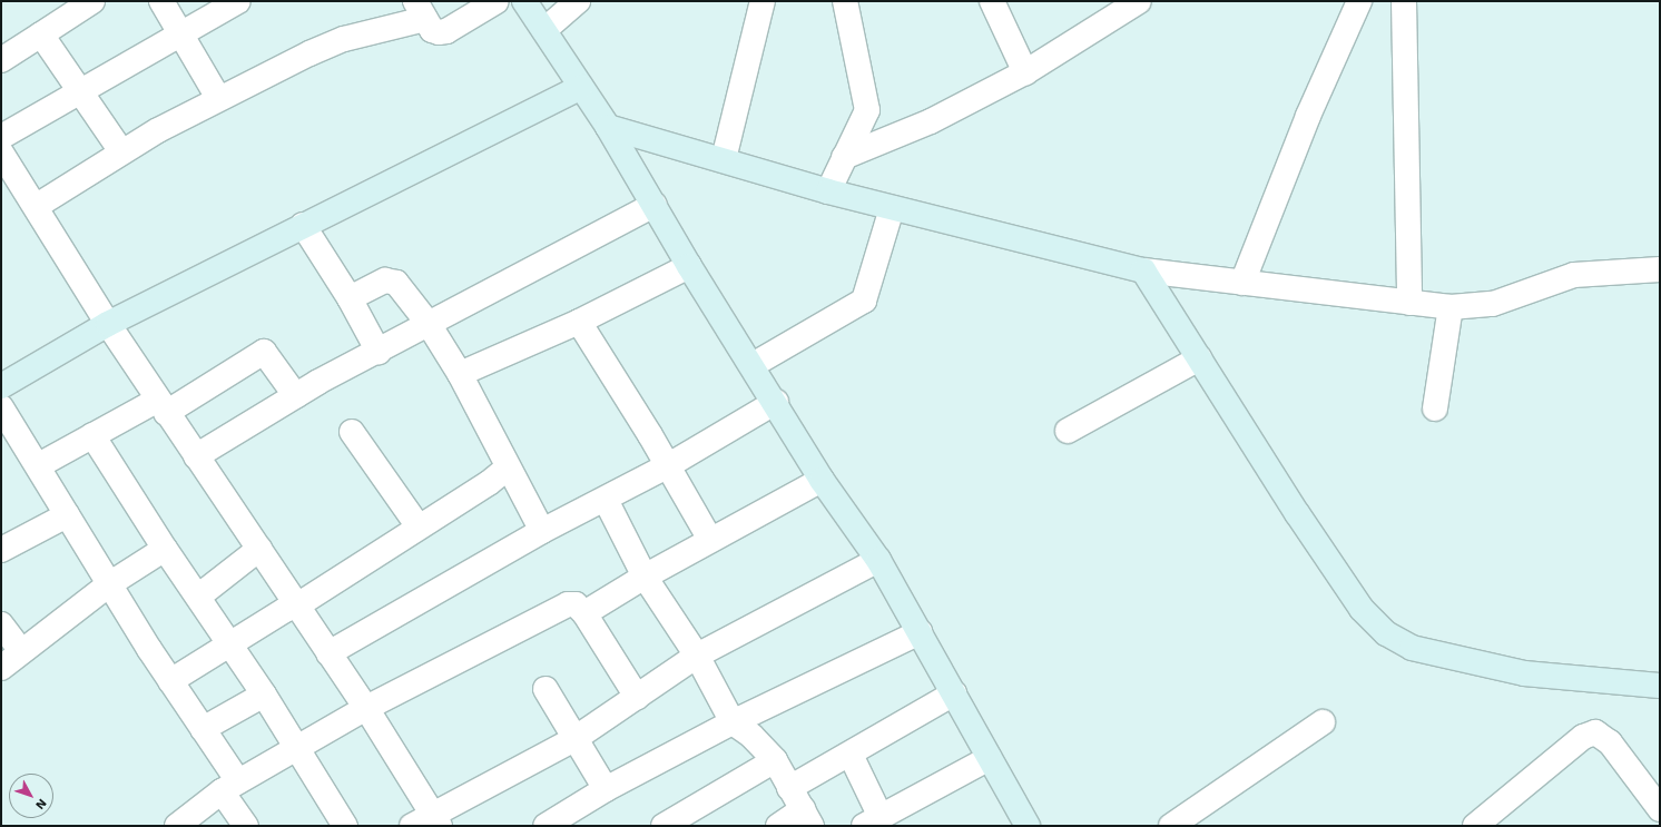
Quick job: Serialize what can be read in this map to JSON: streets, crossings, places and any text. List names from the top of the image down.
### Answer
{
  "north": "bottom right"
}
